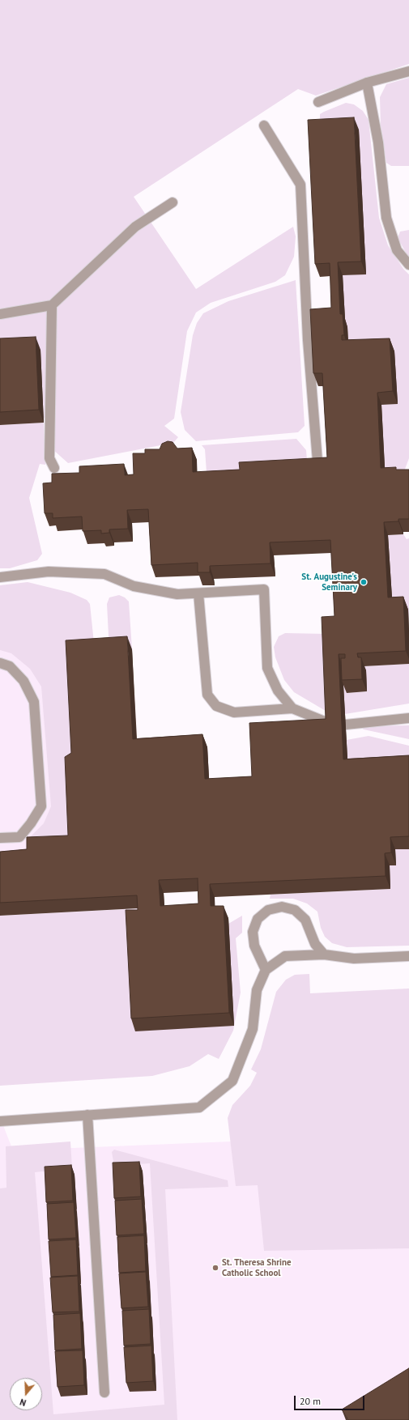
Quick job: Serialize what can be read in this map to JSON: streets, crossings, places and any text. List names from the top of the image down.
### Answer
{
  "places": ["St. Augustine's Seminary", "St. Theresa Shrine Catholic School"],
  "scale_bar": "20 m",
  "north": "bottom"
}
